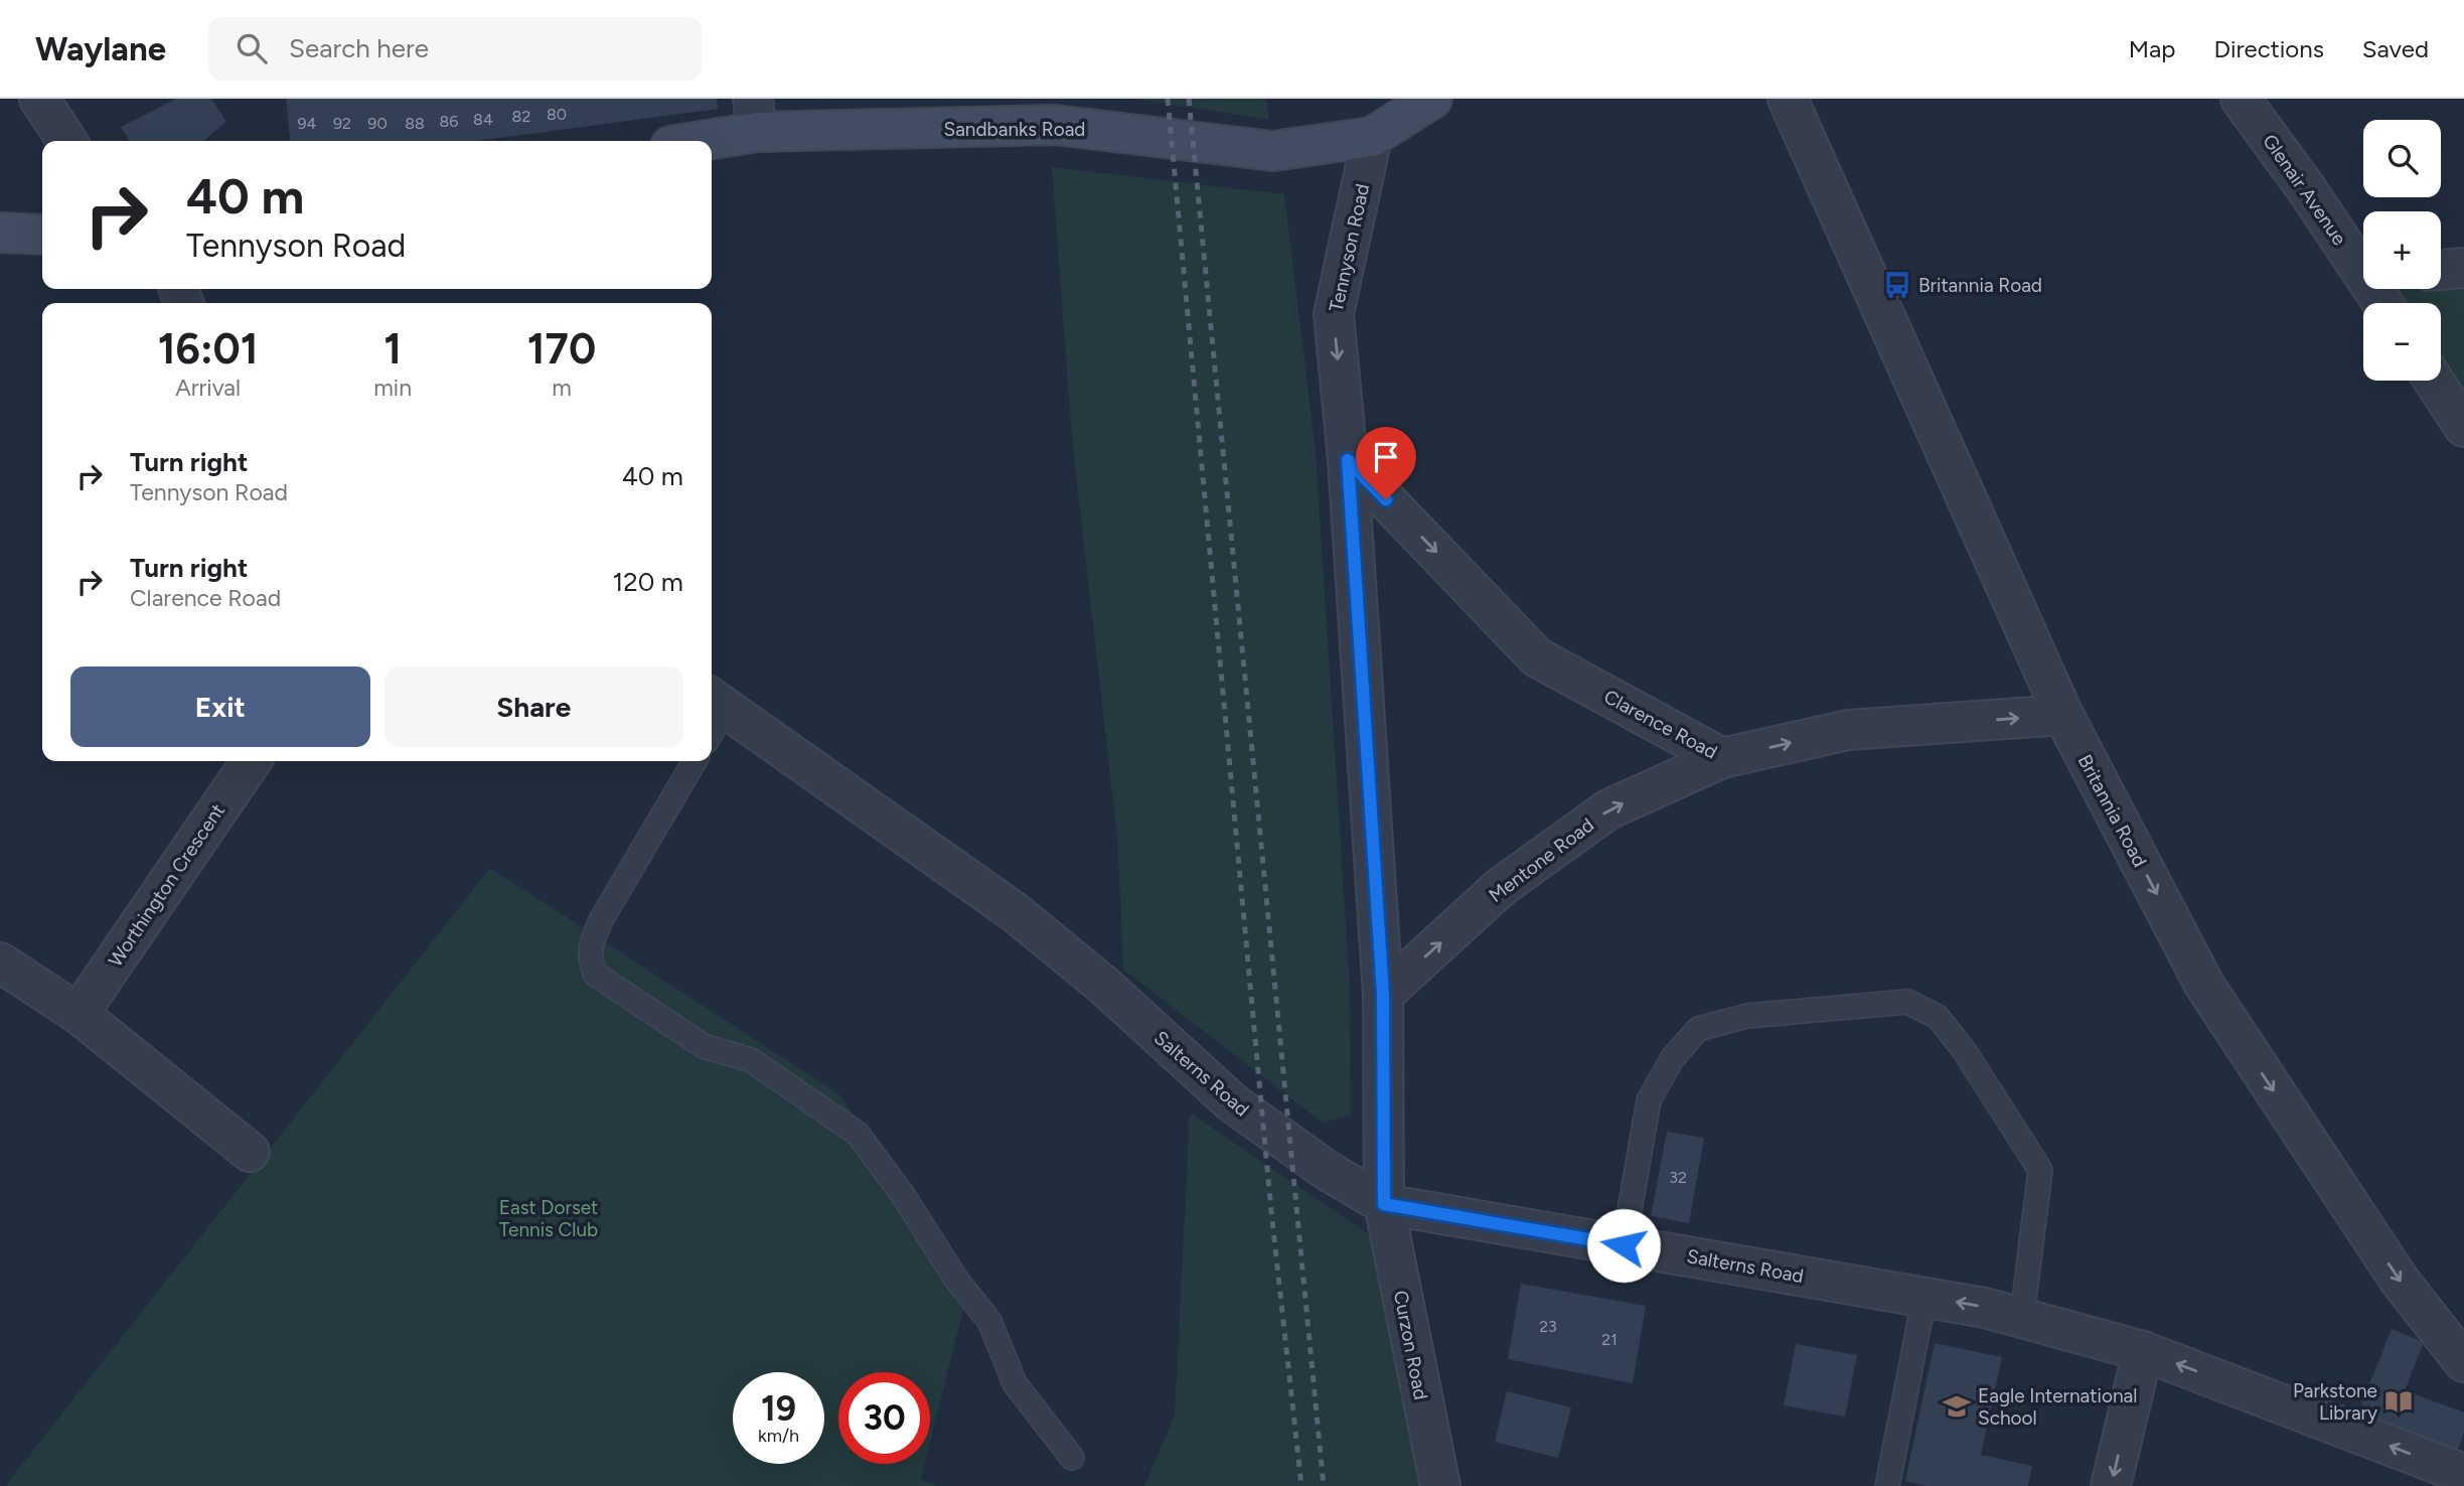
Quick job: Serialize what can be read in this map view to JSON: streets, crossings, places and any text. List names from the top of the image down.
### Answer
{
  "streets": {
    "main road": ["Sandbanks Road"],
    "street": [
      "Glenair Avenue",
      "Tennyson Road",
      "Clarence Road",
      "Britannia Road",
      "Mentone Road",
      "Worthington Crescent",
      "Salterns Road",
      "Curzon Road"
    ]
  },
  "crossings": [
    ["Sandbanks Road", "Tennyson Road"],
    ["Tennyson Road", "Clarence Road"],
    ["Tennyson Road", "Mentone Road"],
    ["Tennyson Road", "Salterns Road"],
    ["Tennyson Road", "Curzon Road"],
    ["Clarence Road", "Britannia Road"],
    ["Clarence Road", "Mentone Road"],
    ["Salterns Road", "Curzon Road"]
  ],
  "one_way": ["Clarence Road", "Britannia Road", "Mentone Road"],
  "parks": ["East Dorset Tennis Club"],
  "places": {
    "bus stop": ["Britannia Road"],
    "library": ["Parkstone Library"],
    "school or university": ["Eagle International School"]
  },
  "house_numbers": [
    "80",
    "82",
    "84",
    "86",
    "94",
    "92",
    "90",
    "88",
    "32",
    "23",
    "21"
  ],
  "page": {
    "header": "Waylane",
    "search": "Search here",
    "nav": ["Map", "Directions", "Saved"],
    "map_buttons": ["+", "−"],
    "turn": ["40 m", "Tennyson Road"],
    "eta": [
      "16:01",
      "Arrival",
      "1",
      "min",
      "170",
      "m"
    ],
    "list": [
      {
        "name": "Turn right",
        "note": "Tennyson Road",
        "value": "40 m"
      },
      {
        "name": "Turn right",
        "note": "Clarence Road",
        "value": "120 m"
      }
    ],
    "buttons": ["Exit", "Share"],
    "speed": "19 km/h",
    "limit": "30"
  }
}
